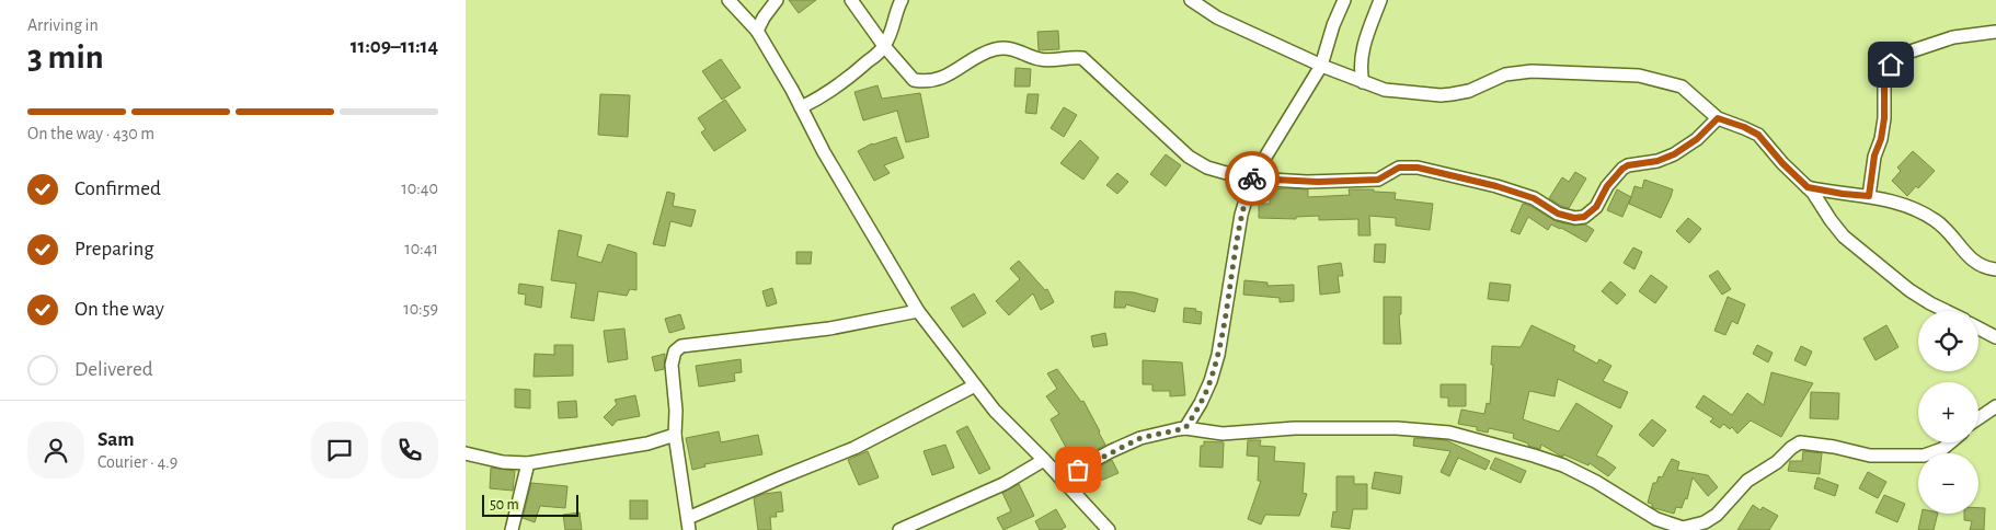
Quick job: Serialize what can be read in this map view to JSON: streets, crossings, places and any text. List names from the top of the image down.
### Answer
{
  "scale_bar": "50 m",
  "page": {
    "heading": ["3 min", "Arriving in", "11:09–11:14"],
    "panel": ["Sam", "Courier · 4.9"],
    "bar": "On the way · 430 m",
    "list": [
      ["Confirmed", "10:40"],
      ["Preparing", "10:41"],
      ["On the way", "10:59"],
      "Delivered"
    ],
    "map_buttons": ["+", "−"],
    "scale": "50 m"
  }
}
